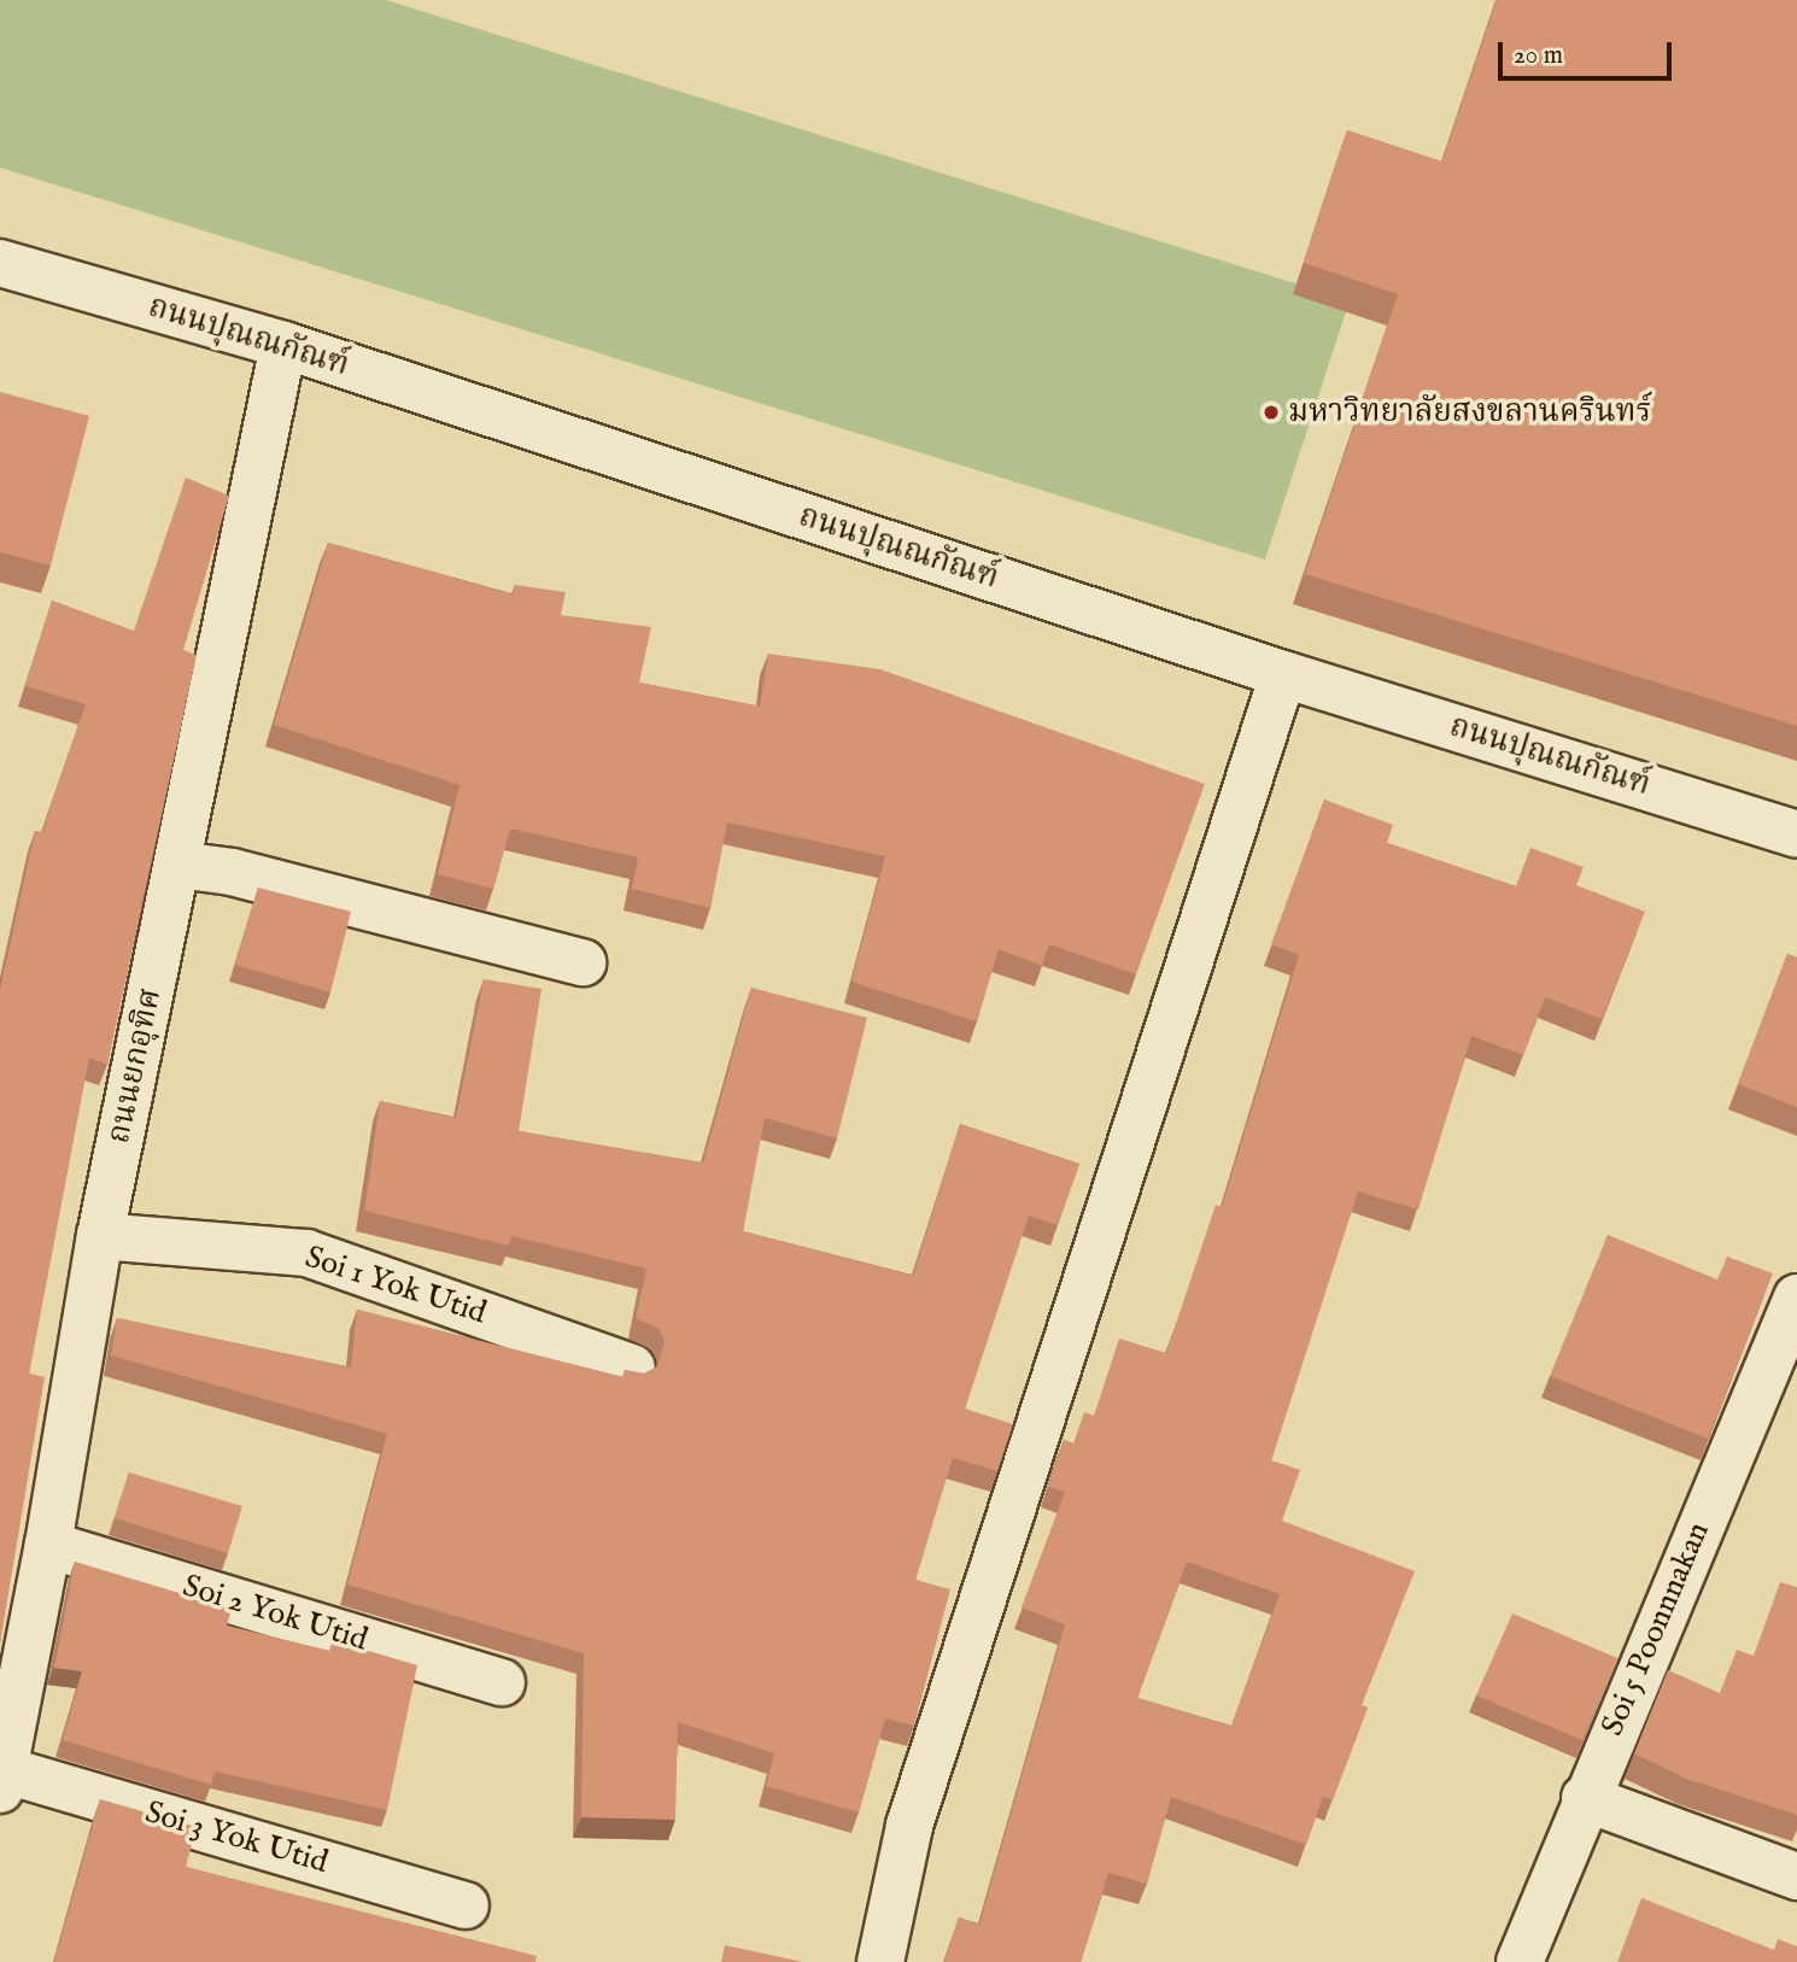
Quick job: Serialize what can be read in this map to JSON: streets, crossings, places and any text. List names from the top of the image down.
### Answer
{
  "streets": {
    "street": [
      "ถนนปุณณกัณฑ์",
      "ถนนยกอุทิศ",
      "Soi 1 Yok Utid",
      "Soi 2 Yok Utid",
      "Soi 5 Poonnnakan",
      "Soi 3 Yok Utid"
    ]
  },
  "crossings": [
    ["ถนนปุณณกัณฑ์", "ถนนยกอุทิศ"],
    ["ถนนยกอุทิศ", "Soi 1 Yok Utid"],
    ["ถนนยกอุทิศ", "Soi 2 Yok Utid"],
    ["ถนนยกอุทิศ", "Soi 3 Yok Utid"]
  ],
  "places": ["มหาวิทยาลัยสงขลานครินทร์"],
  "scale_bar": "20 m"
}
